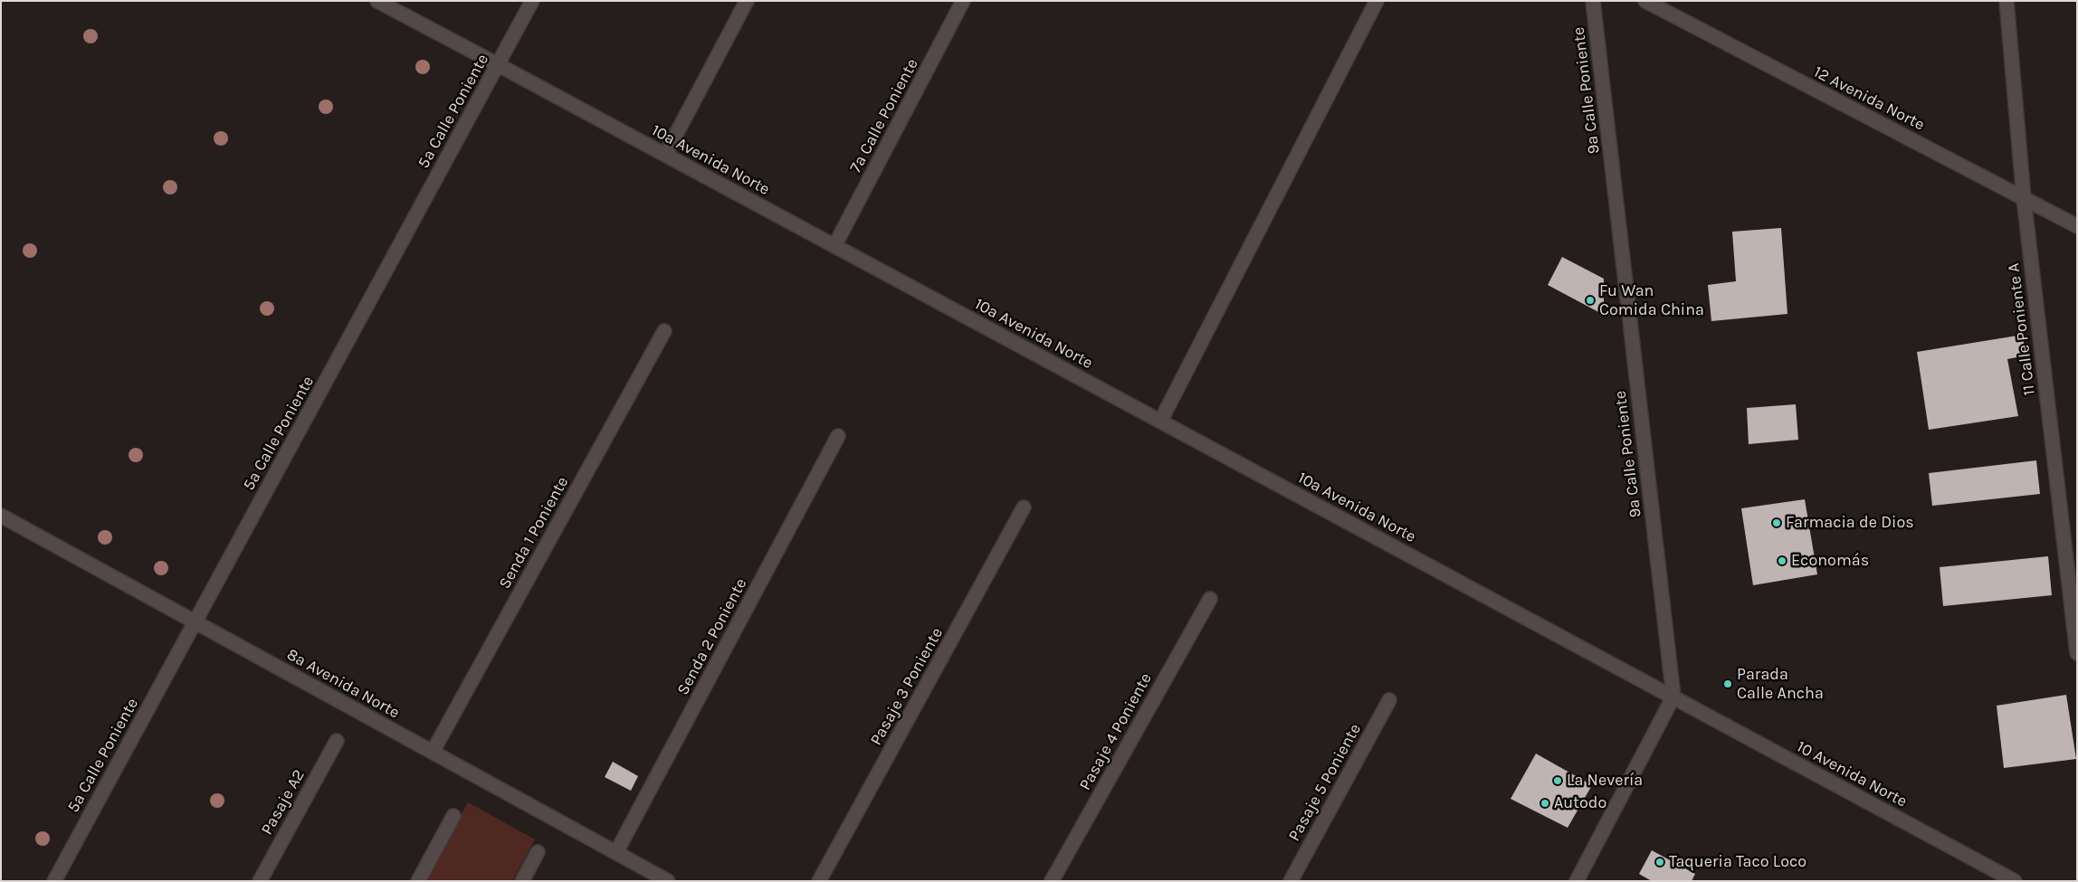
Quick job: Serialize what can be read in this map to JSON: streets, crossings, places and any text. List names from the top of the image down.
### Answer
{
  "streets": {
    "street": [
      "9a Calle Poniente",
      "12 Avenida Norte",
      "5a Calle Poniente",
      "7a Calle Poniente",
      "10a Avenida Norte",
      "11 Calle Poniente A",
      "Senda 1 Poniente",
      "Senda 2 Poniente",
      "8a Avenida Norte",
      "Pasaje 3 Poniente",
      "Pasaje 4 Poniente",
      "10 Avenida Norte",
      "Pasaje 5 Poniente",
      "Pasaje A2"
    ]
  },
  "crossings": [
    ["9a Calle Poniente", "10a Avenida Norte"],
    ["9a Calle Poniente", "10 Avenida Norte"],
    ["12 Avenida Norte", "11 Calle Poniente A"],
    ["5a Calle Poniente", "10a Avenida Norte"],
    ["5a Calle Poniente", "8a Avenida Norte"],
    ["7a Calle Poniente", "10a Avenida Norte"],
    ["10a Avenida Norte", "10 Avenida Norte"],
    ["Senda 1 Poniente", "8a Avenida Norte"],
    ["Senda 2 Poniente", "8a Avenida Norte"]
  ],
  "places": [
    "Fu Wan Comida China",
    "Farmacia de Dios",
    "Economás",
    "Parada Calle Ancha",
    "La Nevería",
    "Autodo",
    "Taqueria Taco Loco"
  ]
}
